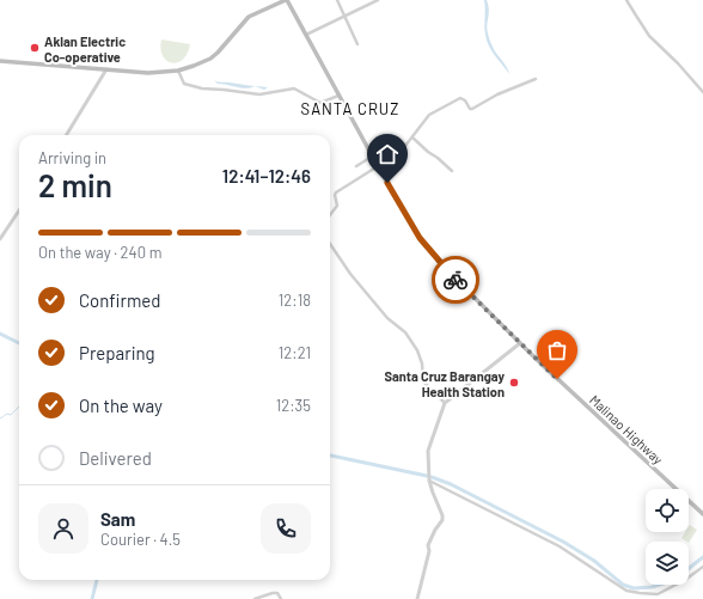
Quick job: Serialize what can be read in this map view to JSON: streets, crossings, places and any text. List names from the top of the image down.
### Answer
{
  "streets": {
    "main road": ["Malinao Highway"]
  },
  "districts": ["SANTA CRUZ"],
  "places": ["Aklan Electric Co-operative", "Santa Cruz Barangay Health Station"],
  "page": {
    "heading": ["2 min", "Arriving in", "12:41–12:46"],
    "panel": ["Sam", "Courier · 4.5"],
    "bar": "On the way · 240 m",
    "list": [
      ["Confirmed", "12:18"],
      ["Preparing", "12:21"],
      ["On the way", "12:35"],
      "Delivered"
    ]
  }
}
